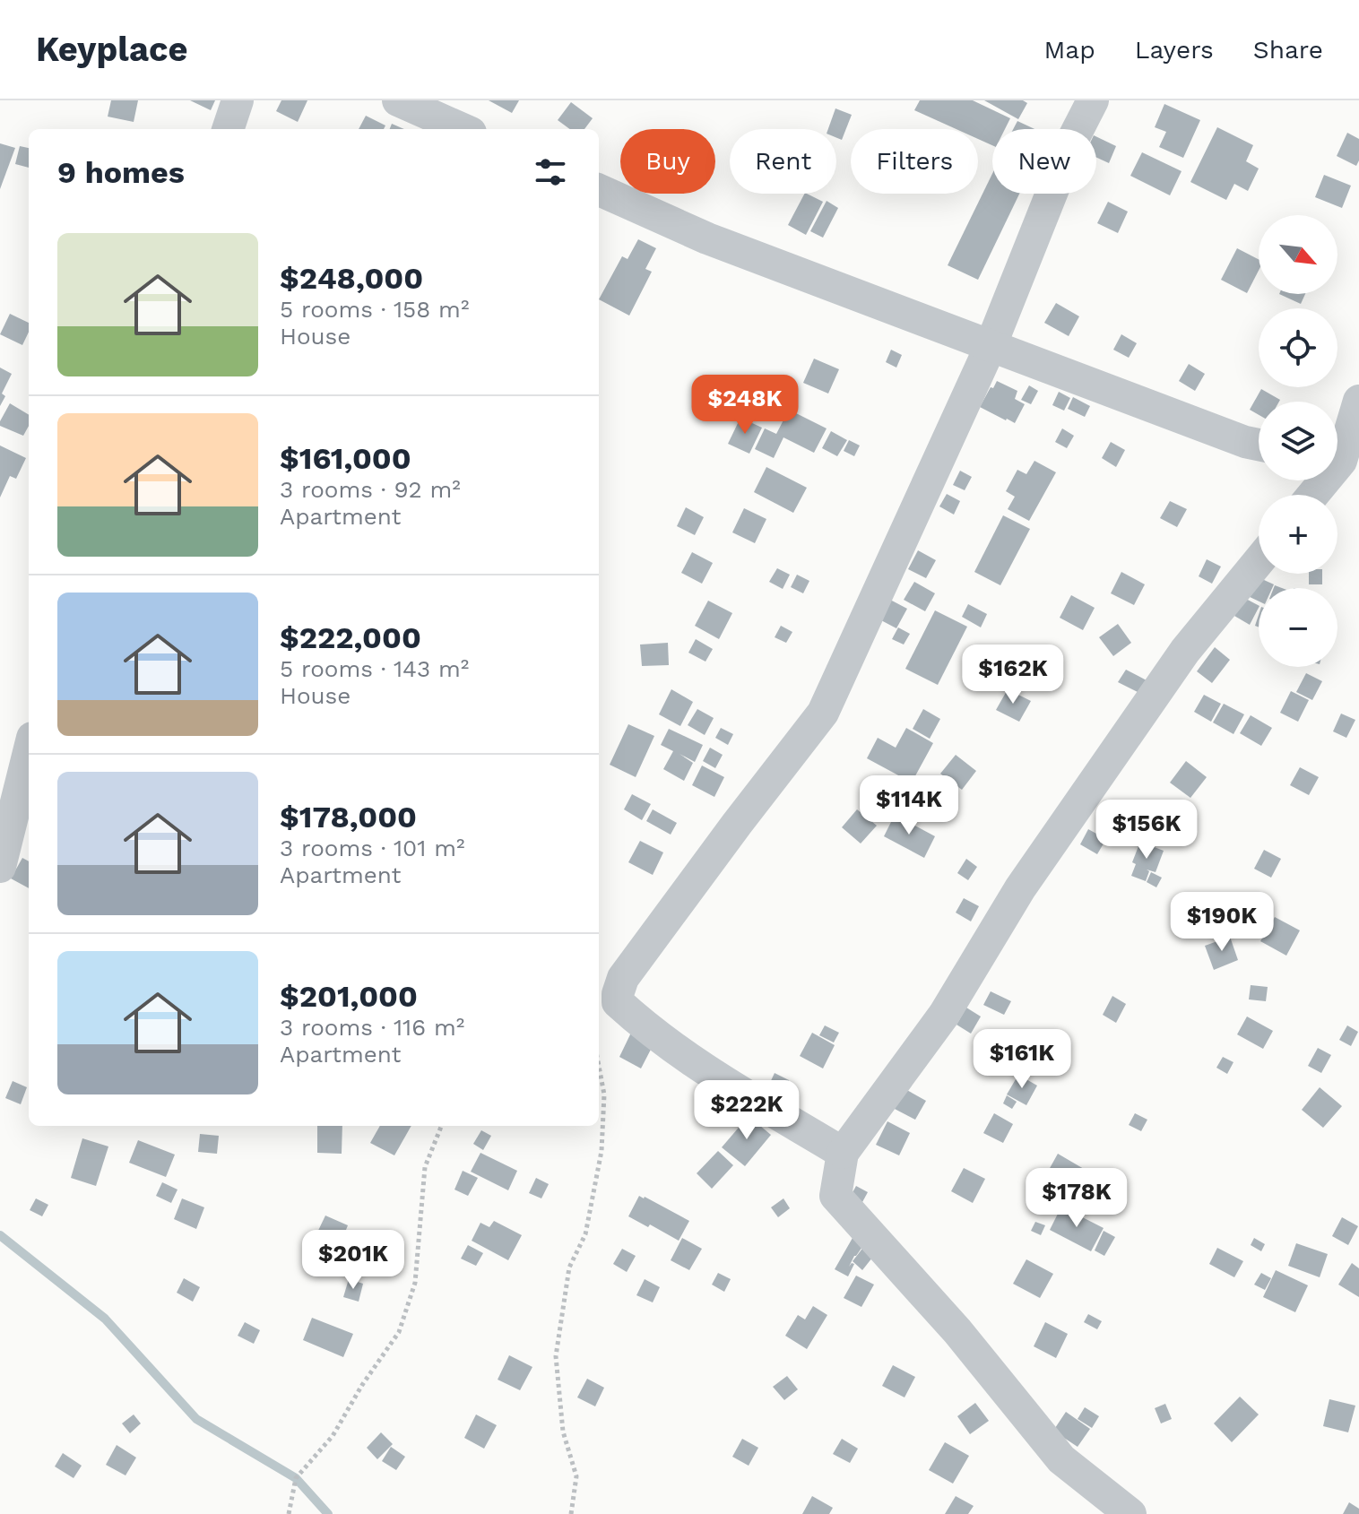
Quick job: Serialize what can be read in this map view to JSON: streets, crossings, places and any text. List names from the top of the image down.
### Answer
{
  "north": "bottom right",
  "page": {
    "header": "Keyplace",
    "nav": ["Map", "Layers", "Share"],
    "chip": [
      "Buy",
      "Rent",
      "Filters",
      "New"
    ],
    "heading": "9 homes",
    "map_buttons": ["+", "−"],
    "list": [
      {
        "name": "$248,000",
        "note": "5 rooms · 158 m² · House"
      },
      {
        "name": "$161,000",
        "note": "3 rooms · 92 m² · Apartment"
      },
      {
        "name": "$222,000",
        "note": "5 rooms · 143 m² · House"
      },
      {
        "name": "$178,000",
        "note": "3 rooms · 101 m² · Apartment"
      },
      {
        "name": "$201,000",
        "note": "3 rooms · 116 m² · Apartment"
      }
    ],
    "price": [
      "$248K",
      "$162K",
      "$114K",
      "$156K",
      "$190K",
      "$161K",
      "$222K",
      "$178K",
      "$201K"
    ]
  }
}
